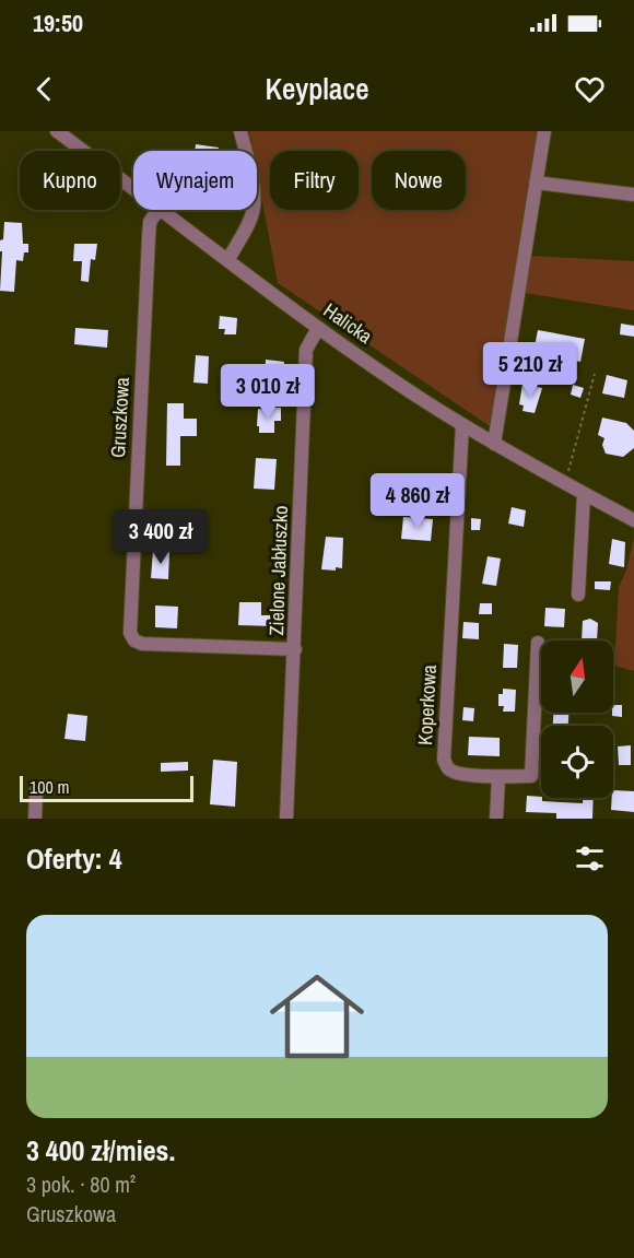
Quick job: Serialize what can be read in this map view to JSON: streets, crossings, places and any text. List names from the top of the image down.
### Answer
{
  "streets": {
    "street": [
      "Halicka",
      "Gruszkowa",
      "Zielone Jabłuszko",
      "Koperkowa"
    ]
  },
  "crossings": [
    ["Halicka", "Zielone Jabłuszko"],
    ["Halicka", "Koperkowa"],
    ["Gruszkowa", "Zielone Jabłuszko"]
  ],
  "scale_bar": "100 m",
  "north": "top",
  "page": {
    "status": "19:50",
    "header": "Keyplace",
    "chip": [
      "Kupno",
      "Wynajem",
      "Filtry",
      "Nowe"
    ],
    "price": [
      "5 210 zł",
      "3 010 zł",
      "4 860 zł",
      "3 400 zł"
    ],
    "scale": "100 m",
    "heading": "Oferty: 4",
    "list": [
      {
        "name": "3 400 zł/mies.",
        "note": "3 pok. · 80 m² · Gruszkowa"
      }
    ]
  }
}
